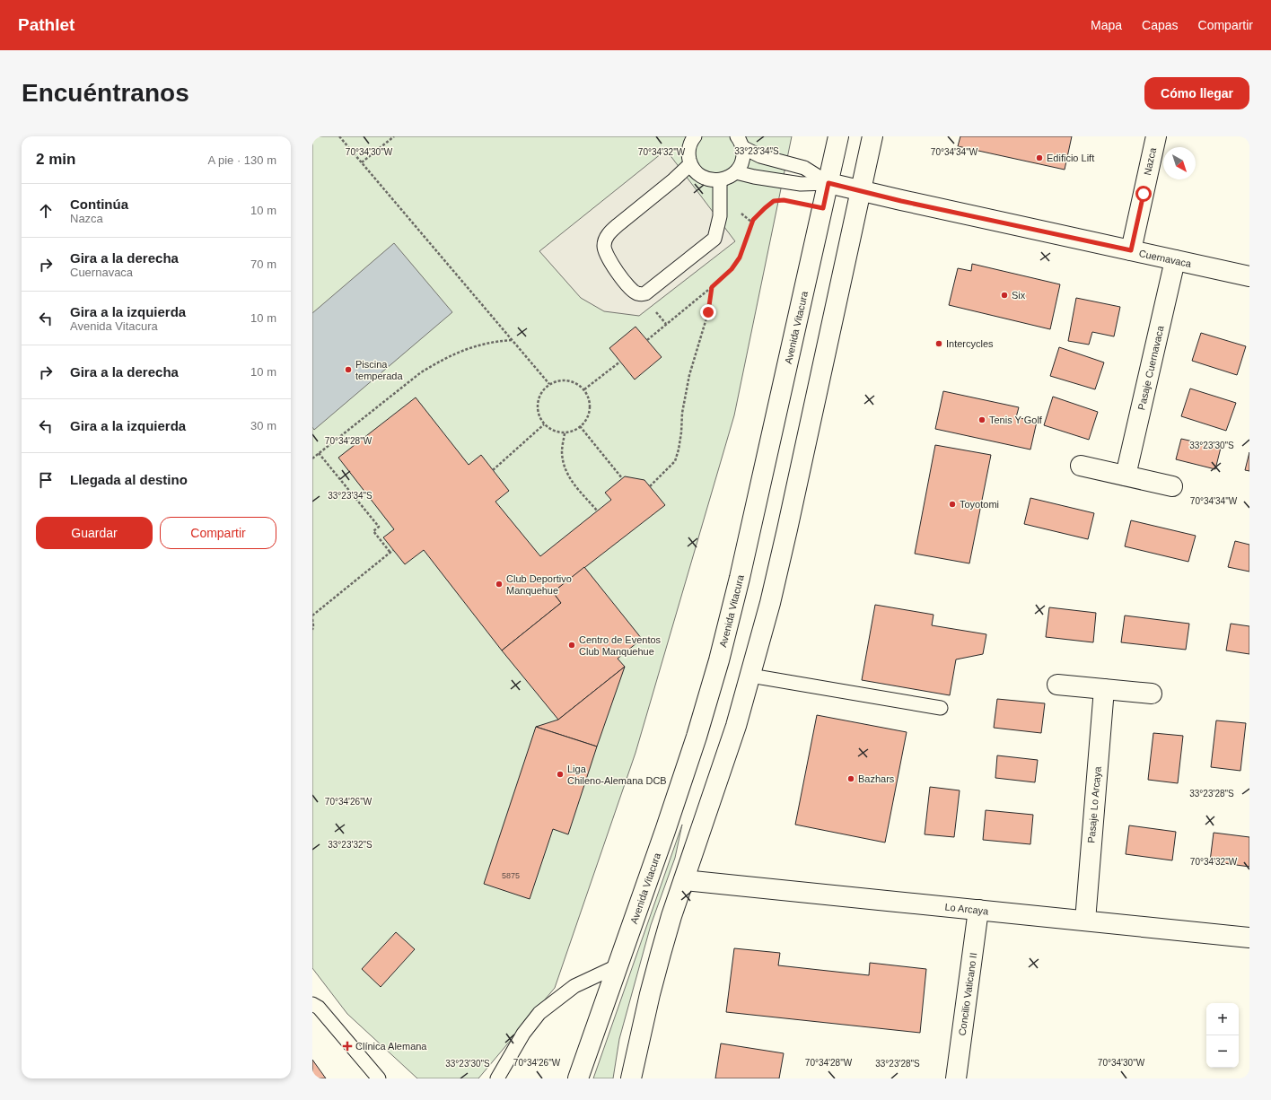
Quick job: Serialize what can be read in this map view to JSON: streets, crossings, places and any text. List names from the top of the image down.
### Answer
{
  "streets": {
    "street": [
      "Nazca",
      "Cuernavaca",
      "Avenida Vitacura",
      "Pasaje Cuernavaca",
      "Pasaje Lo Arcaya",
      "Lo Arcaya",
      "Concilio Vaticano II"
    ]
  },
  "crossings": [
    ["Nazca", "Cuernavaca"],
    ["Cuernavaca", "Avenida Vitacura"],
    ["Cuernavaca", "Pasaje Cuernavaca"],
    ["Pasaje Lo Arcaya", "Lo Arcaya"],
    ["Lo Arcaya", "Concilio Vaticano II"]
  ],
  "places": {
    "other": [
      "Edificio Lift",
      "Six",
      "Intercycles",
      "Piscina temperada",
      "Tenis Y Golf",
      "Toyotomi",
      "Club Deportivo Manquehue",
      "Centro de Eventos Club Manquehue",
      "Liga Chileno-Alemana DCB",
      "Bazhars"
    ],
    "health": ["Clínica Alemana"]
  },
  "house_numbers": ["5875"],
  "north": "bottom right",
  "page": {
    "header": "Pathlet",
    "nav": ["Mapa", "Capas", "Compartir"],
    "buttons": [
      "Cómo llegar",
      ["Guardar", "Compartir"]
    ],
    "title": "Encuéntranos",
    "heading": ["2 min", "A pie · 130 m"],
    "list": [
      ["Continúa", "Nazca", "10 m"],
      ["Gira a la derecha", "Cuernavaca", "70 m"],
      ["Gira a la izquierda", "Avenida Vitacura", "10 m"],
      ["Gira a la derecha", "10 m"],
      ["Gira a la izquierda", "30 m"],
      "Llegada al destino"
    ],
    "map_buttons": ["+", "−"]
  },
  "coordinates": [
    "33°23'34\"S",
    "70°34'30\"W",
    "70°34'32\"W",
    "70°34'34\"W",
    "70°34'28\"W",
    "33°23'30\"S",
    "33°23'28\"S",
    "70°34'26\"W",
    "33°23'32\"S"
  ]
}
